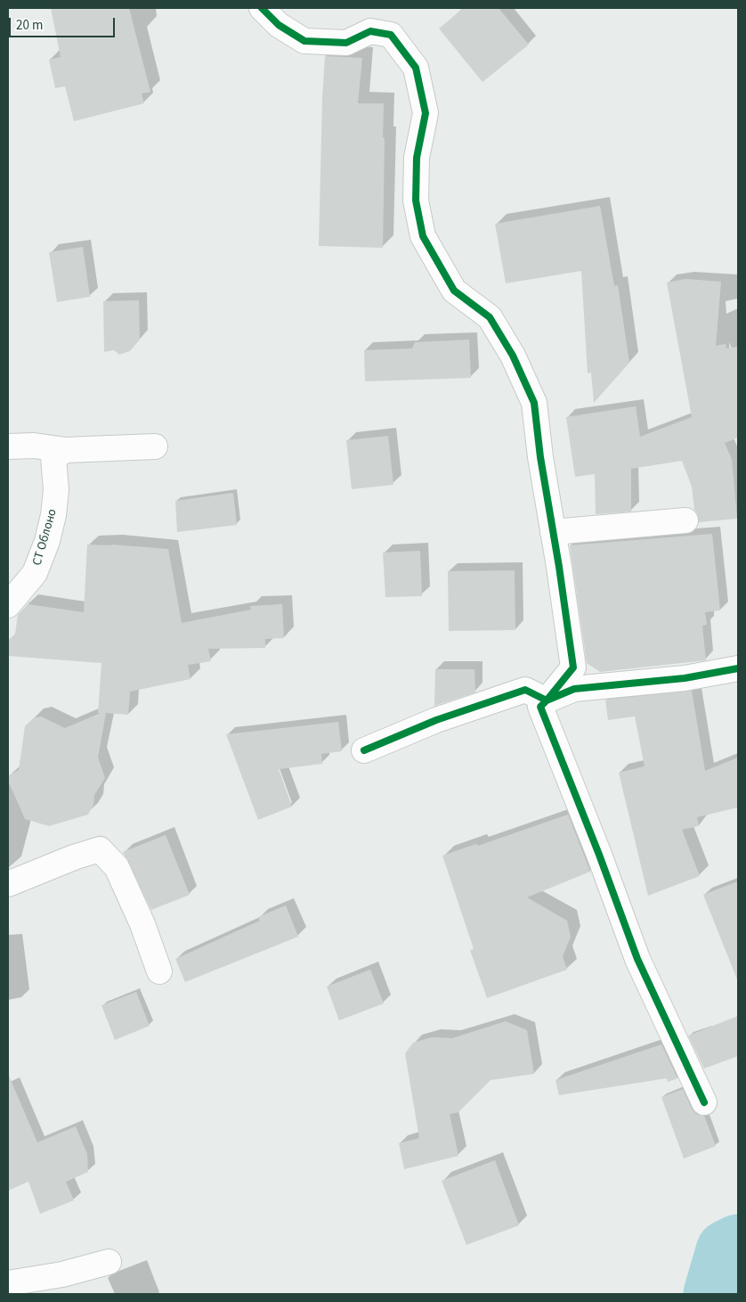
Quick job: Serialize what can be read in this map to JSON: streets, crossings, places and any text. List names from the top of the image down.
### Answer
{
  "streets": {
    "street": ["СТ Облоно"]
  },
  "scale_bar": "20 m"
}
